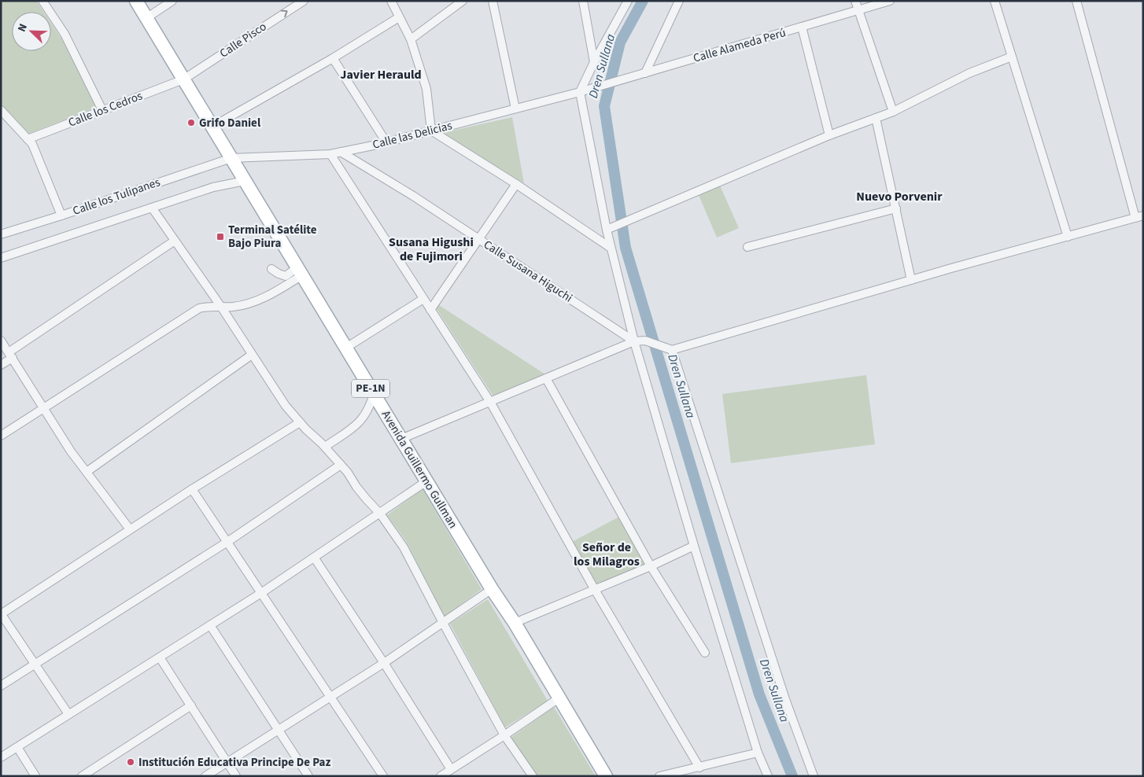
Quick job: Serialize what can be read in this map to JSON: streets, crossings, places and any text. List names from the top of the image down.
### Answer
{
  "streets": {
    "main road": ["PE-1N", "Avenida Guillermo Gullman"],
    "street": [
      "Calle Pisco",
      "Calle Alameda Perú",
      "Calle los Cedros",
      "Calle las Delicias",
      "Calle los Tulipanes",
      "Calle Susana Higuchi"
    ]
  },
  "crossings": [
    ["Calle Pisco", "Calle los Cedros"],
    ["Calle Pisco", "Avenida Guillermo Gullman"],
    ["Calle Alameda Perú", "Calle las Delicias"],
    ["Calle los Cedros", "Avenida Guillermo Gullman"],
    ["Calle las Delicias", "Calle los Tulipanes"],
    ["Calle las Delicias", "Calle Susana Higuchi"],
    ["Calle las Delicias", "Avenida Guillermo Gullman"],
    ["Calle los Tulipanes", "Avenida Guillermo Gullman"]
  ],
  "districts": [
    "Javier Herauld",
    "Nuevo Porvenir",
    "Susana Higushi de Fujimori",
    "Señor de los Milagros"
  ],
  "water": ["Dren Sullana"],
  "places": {
    "other": ["Grifo Daniel", "Institución Educativa Principe De Paz"],
    "transit": ["Terminal Satélite Bajo Piura"]
  },
  "north": "top left"
}
